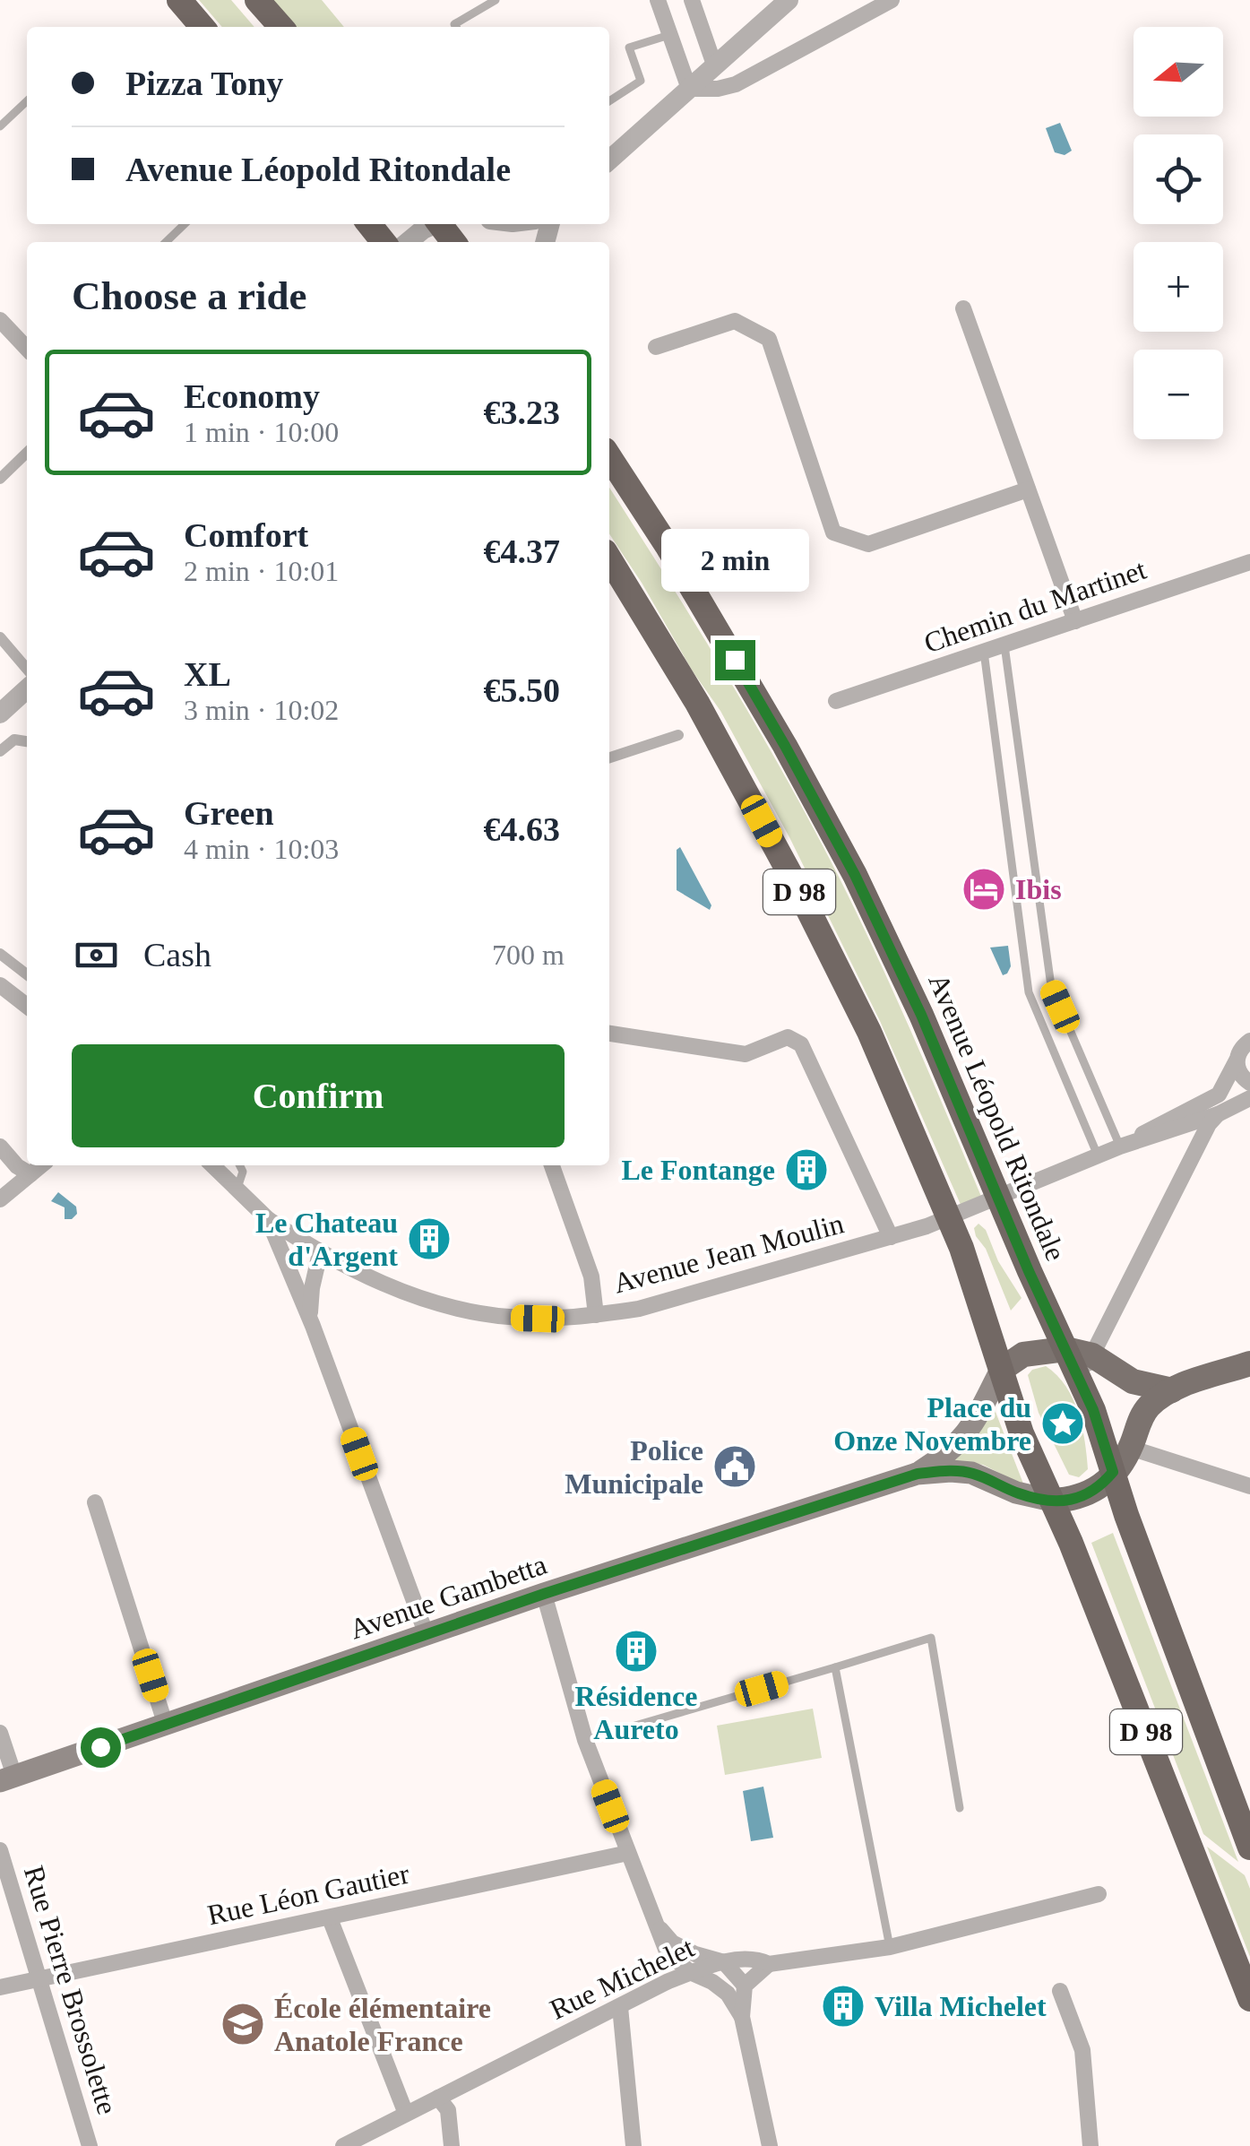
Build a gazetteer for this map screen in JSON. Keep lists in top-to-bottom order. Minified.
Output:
{"streets":{"highway":["D 98","Avenue Léopold Ritondale"],"main road":["Avenue Gambetta"],"street":["Chemin du Martinet","Avenue Jean Moulin","Rue Léon Gautier","Rue Michelet","Rue Pierre Brossolette"]},"crossings":[["D 98","Avenue Jean Moulin"],["D 98","Avenue Gambetta"],["Avenue Léopold Ritondale","Avenue Jean Moulin"],["Rue Léon Gautier","Rue Pierre Brossolette"]],"places":{"hotel":["Ibis"],"building":["Le Fontange","Le Chateau d'Argent","Résidence Aureto","Villa Michelet"],"place":["Place du Onze Novembre"],"public building":["Police Municipale"],"school or university":["École élémentaire Anatole France"]},"north":"left","page":{"map_buttons":["+","−"],"banner":["Pizza Tony","Avenue Léopold Ritondale"],"heading":"Choose a ride","list":[{"name":"Economy","note":"1 min · 10:00","value":"€3.23"},{"name":"Comfort","note":"2 min · 10:01","value":"€4.37"},{"name":"XL","note":"3 min · 10:02","value":"€5.50"},{"name":"Green","note":"4 min · 10:03","value":"€4.63"}],"bubble":"2 min","pay":["Cash","700 m"],"buttons":"Confirm"}}
